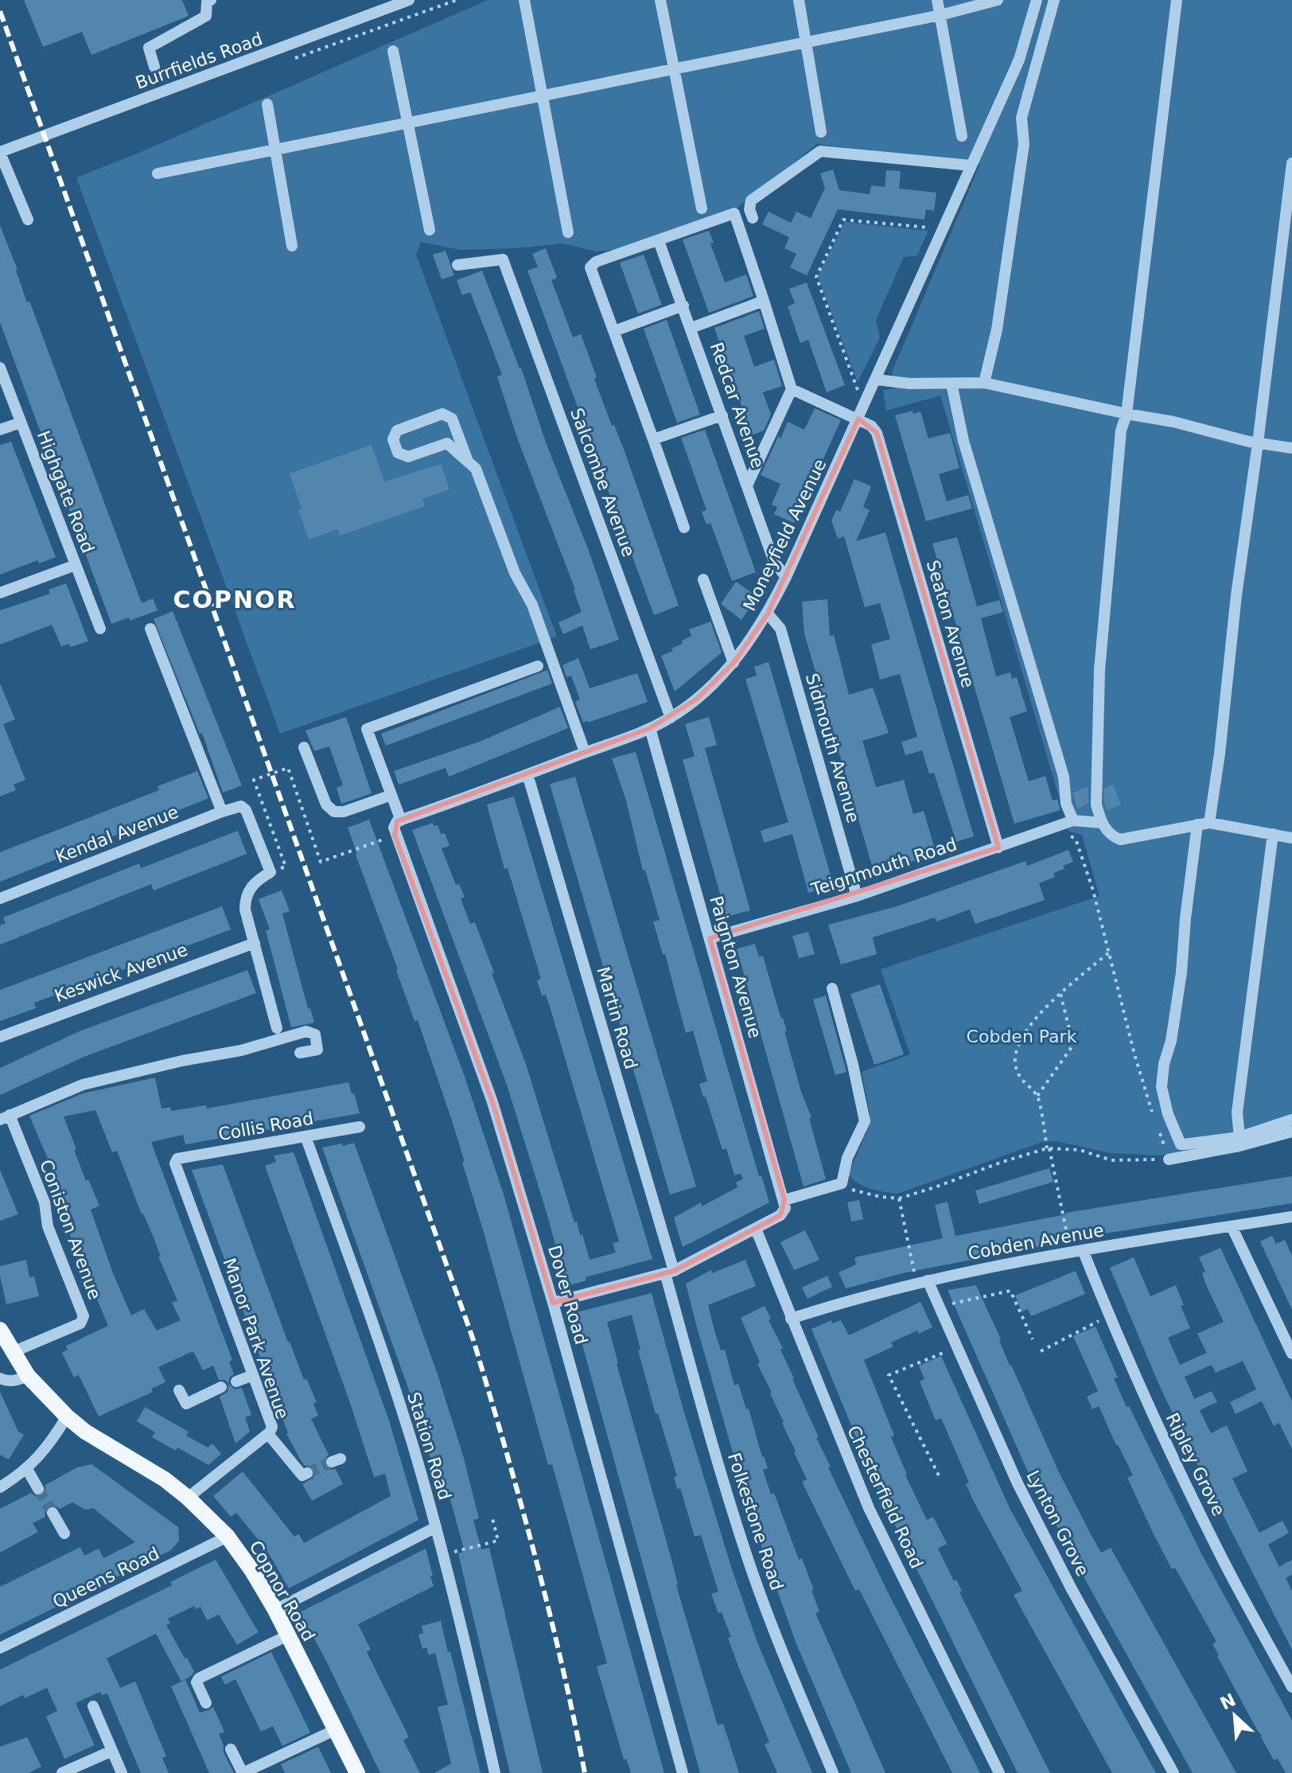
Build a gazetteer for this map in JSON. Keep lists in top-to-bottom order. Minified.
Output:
{"streets":{"main road":["Copnor Road"],"street":["Burrfields Road","Redcar Avenue","Salcombe Avenue","Highgate Road","Moneyfield Avenue","Seaton Avenue","Sidmouth Avenue","Kendal Avenue","Teignmouth Road","Paignton Avenue","Keswick Avenue","Martin Road","Collis Road","Coniston Avenue","Cobden Avenue","Dover Road","Manor Park Avenue","Station Road","Ripley Grove","Chesterfield Road","Folkestone Road","Lynton Grove","Queens Road"]},"crossings":[["Redcar Avenue","Moneyfield Avenue"],["Salcombe Avenue","Moneyfield Avenue"],["Moneyfield Avenue","Seaton Avenue"],["Moneyfield Avenue","Sidmouth Avenue"],["Moneyfield Avenue","Paignton Avenue"],["Moneyfield Avenue","Martin Road"],["Seaton Avenue","Teignmouth Road"],["Sidmouth Avenue","Teignmouth Road"],["Teignmouth Road","Paignton Avenue"],["Martin Road","Folkestone Road"],["Collis Road","Manor Park Avenue"],["Collis Road","Station Road"],["Coniston Avenue","Copnor Road"],["Cobden Avenue","Ripley Grove"],["Cobden Avenue","Chesterfield Road"],["Cobden Avenue","Lynton Grove"],["Manor Park Avenue","Copnor Road"],["Queens Road","Copnor Road"]],"districts":["COPNOR"],"parks":["Cobden Park"],"north":"top left"}
